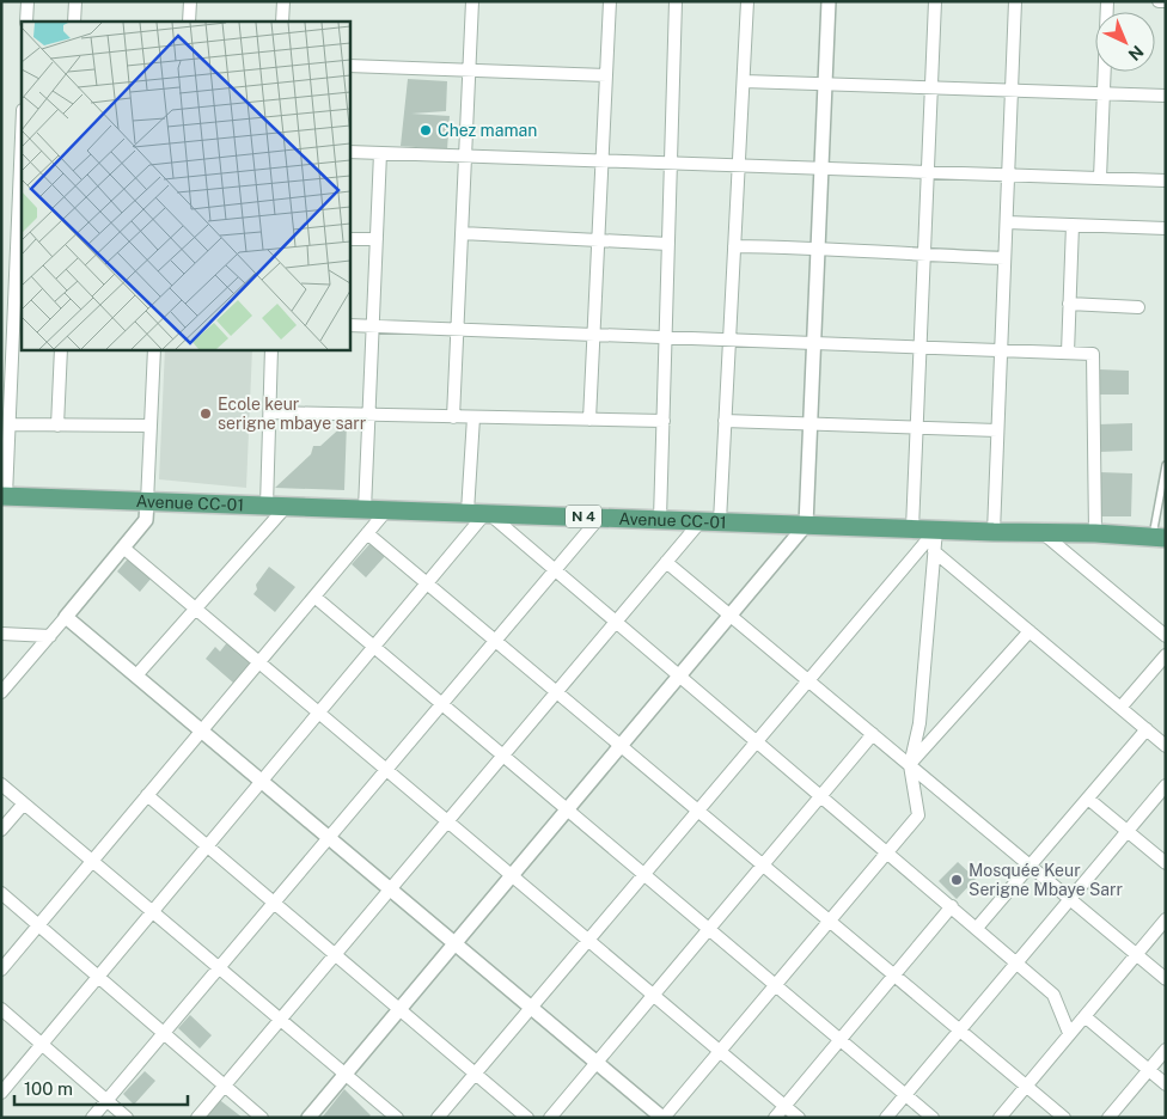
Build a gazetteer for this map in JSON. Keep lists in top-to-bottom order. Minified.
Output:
{"streets":{"main road":["Avenue CC-01","N 4"]},"places":["Chez maman","Ecole keur serigne mbaye sarr","Mosquée Keur Serigne Mbaye Sarr"],"scale_bar":"100 m","north":"bottom right"}
